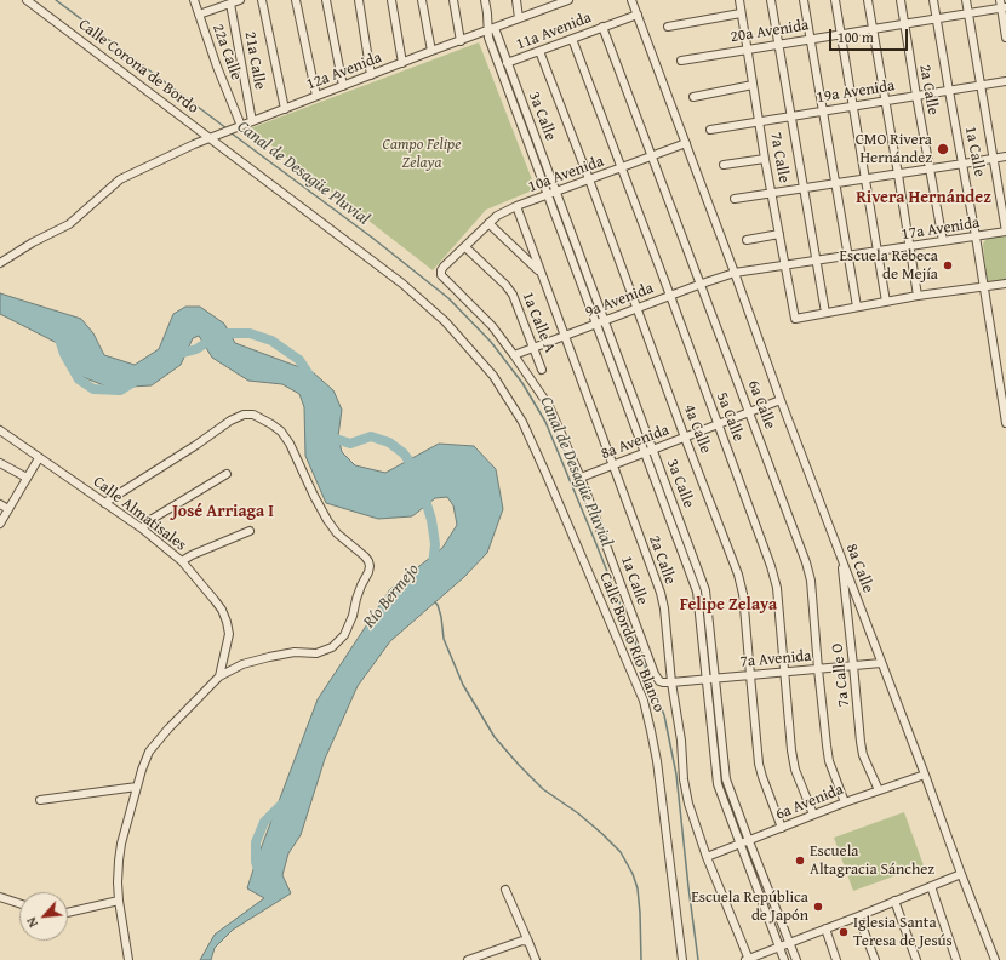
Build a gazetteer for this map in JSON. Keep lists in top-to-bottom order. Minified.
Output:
{"streets":{"street":["11a Avenida","20a Avenida","22a Calle","21a Calle","Calle Corona de Bordo","12a Avenida","2a Calle","19a Avenida","3a Calle","1a Calle","7a Calle","10a Avenida","17a Avenida","9a Avenida","1a Calle A","6a Calle","5a Calle","4a Calle","8a Avenida","Calle Almatisales","8a Calle","Calle Bordo Río Blanco","7a Avenida","7a Calle O","6a Avenida"]},"crossings":[["11a Avenida","3a Calle"],["11a Avenida","6a Calle"],["11a Avenida","5a Calle"],["11a Avenida","4a Calle"],["11a Avenida","8a Calle"],["20a Avenida","2a Calle"],["20a Avenida","1a Calle"],["20a Avenida","7a Calle"],["22a Calle","12a Avenida"],["21a Calle","12a Avenida"],["Calle Corona de Bordo","12a Avenida"],["Calle Corona de Bordo","Calle Bordo Río Blanco"],["12a Avenida","3a Calle"],["12a Avenida","Calle Bordo Río Blanco"],["2a Calle","19a Avenida"],["2a Calle","1a Calle"],["2a Calle","10a Avenida"],["2a Calle","17a Avenida"],["2a Calle","9a Avenida"],["2a Calle","8a Avenida"],["2a Calle","7a Avenida"],["2a Calle","6a Avenida"],["19a Avenida","1a Calle"],["19a Avenida","7a Calle"],["3a Calle","10a Avenida"],["3a Calle","9a Avenida"],["3a Calle","8a Avenida"],["3a Calle","7a Avenida"],["3a Calle","6a Avenida"],["1a Calle","10a Avenida"],["1a Calle","17a Avenida"],["1a Calle","9a Avenida"],["1a Calle","8a Avenida"],["1a Calle","7a Avenida"],["7a Calle","17a Avenida"],["10a Avenida","9a Avenida"],["10a Avenida","1a Calle A"],["10a Avenida","6a Calle"],["10a Avenida","5a Calle"],["10a Avenida","4a Calle"],["10a Avenida","8a Calle"],["17a Avenida","9a Avenida"],["17a Avenida","8a Calle"],["9a Avenida","1a Calle A"],["9a Avenida","6a Calle"],["9a Avenida","5a Calle"],["9a Avenida","4a Calle"],["9a Avenida","8a Calle"],["6a Calle","8a Avenida"],["6a Calle","7a Avenida"],["6a Calle","6a Avenida"],["5a Calle","8a Avenida"],["5a Calle","7a Avenida"],["5a Calle","6a Avenida"],["4a Calle","8a Avenida"],["4a Calle","7a Avenida"],["4a Calle","6a Avenida"],["8a Avenida","8a Calle"],["8a Calle","7a Avenida"],["8a Calle","7a Calle O"],["8a Calle","6a Avenida"],["7a Avenida","7a Calle O"],["7a Calle O","6a Avenida"]],"districts":["Rivera Hernández","José Arriaga I","Felipe Zelaya"],"water":["Canal de Desagüe Pluvial","Río Bermejo"],"parks":["Campo Felipe Zelaya"],"places":["CMO Rivera Hernández","Escuela Rebeca de Mejía","Escuela Altagracia Sánchez","Escuela República de Japón","Iglesia Santa Teresa de Jesús"],"scale_bar":"100 m","north":"bottom left"}
